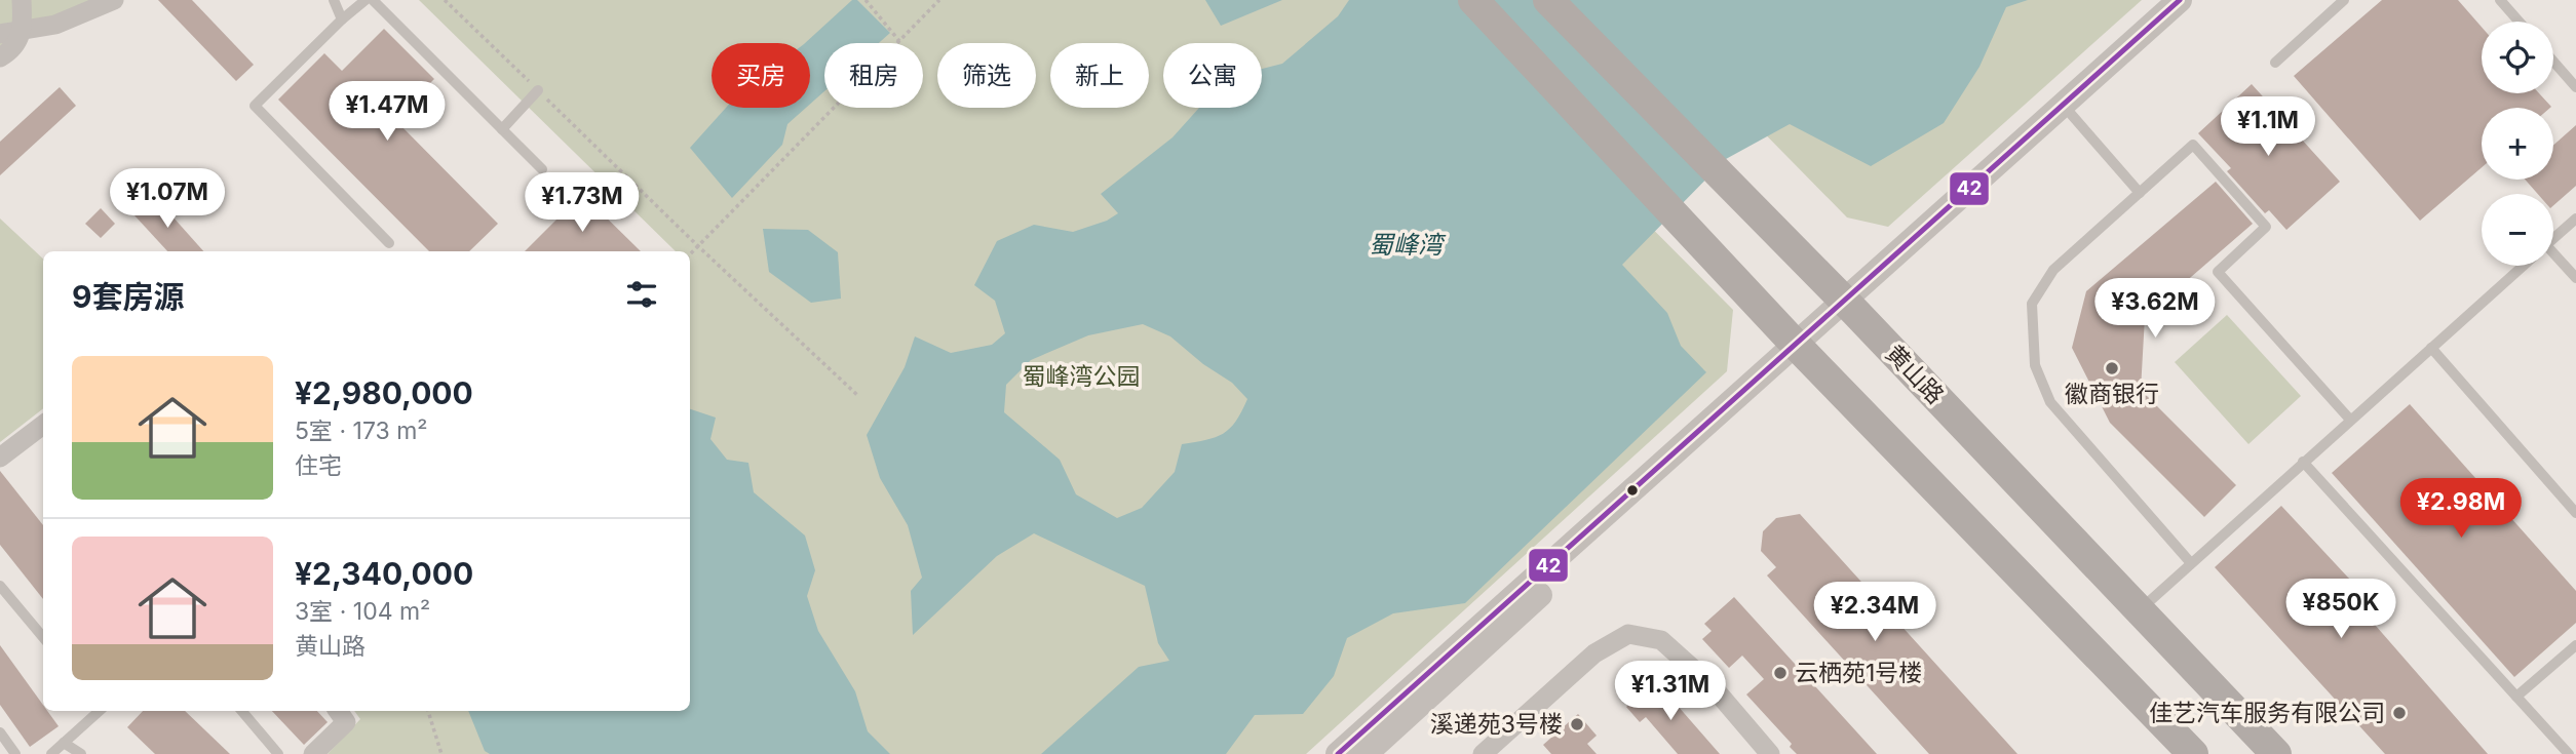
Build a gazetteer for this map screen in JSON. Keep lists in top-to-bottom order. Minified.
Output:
{"streets":{"main road":["黄山路"]},"water":["蜀峰湾"],"parks":["蜀峰湾公园"],"places":["徽商银行","云栖苑1号楼","佳艺汽车服务有限公司","溪递苑3号楼"],"lines":["transit line 42"],"page":{"map_buttons":["+","−"],"chip":["买房","租房","筛选","新上","公寓"],"price":["¥1.47M","¥1.1M","¥1.07M","¥1.73M","¥3.62M","¥2.98M","¥850K","¥2.34M","¥1.31M"],"heading":"9套房源","list":[{"name":"¥2,980,000","note":"5室 · 173 m² · 住宅"},{"name":"¥2,340,000","note":"3室 · 104 m² · 黄山路"}]}}
